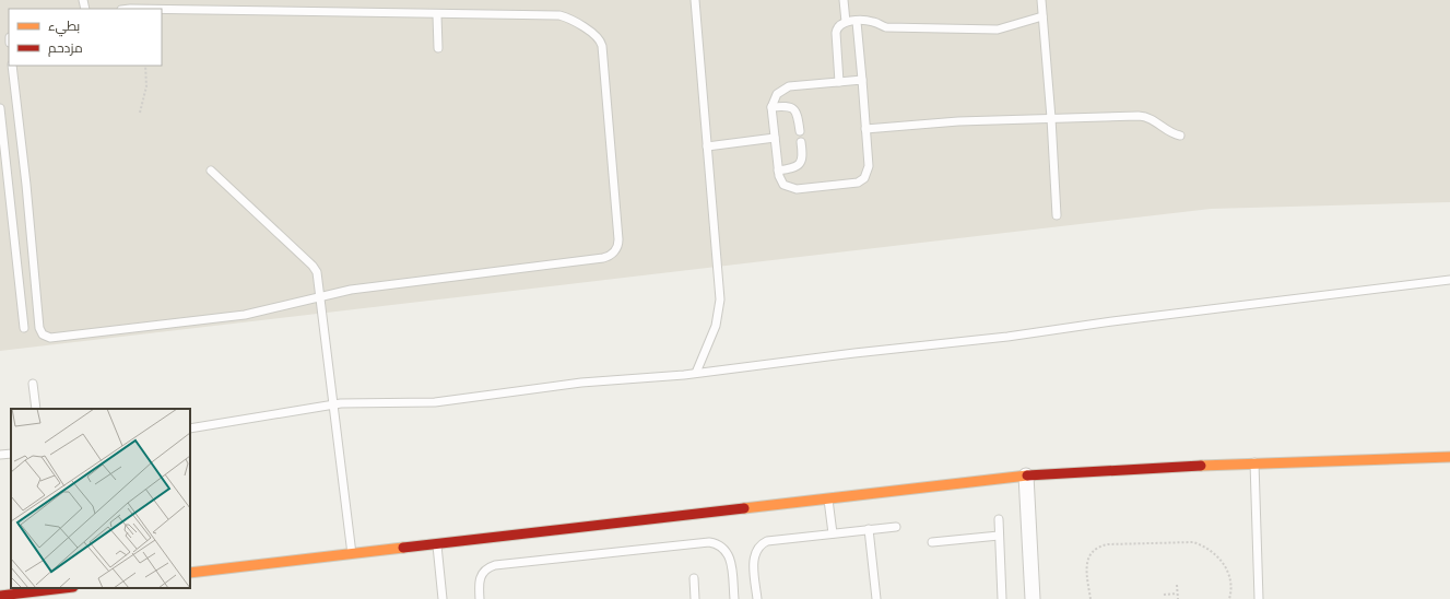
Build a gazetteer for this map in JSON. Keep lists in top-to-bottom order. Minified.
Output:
{"legend":["بطيء","مزدحم"]}
